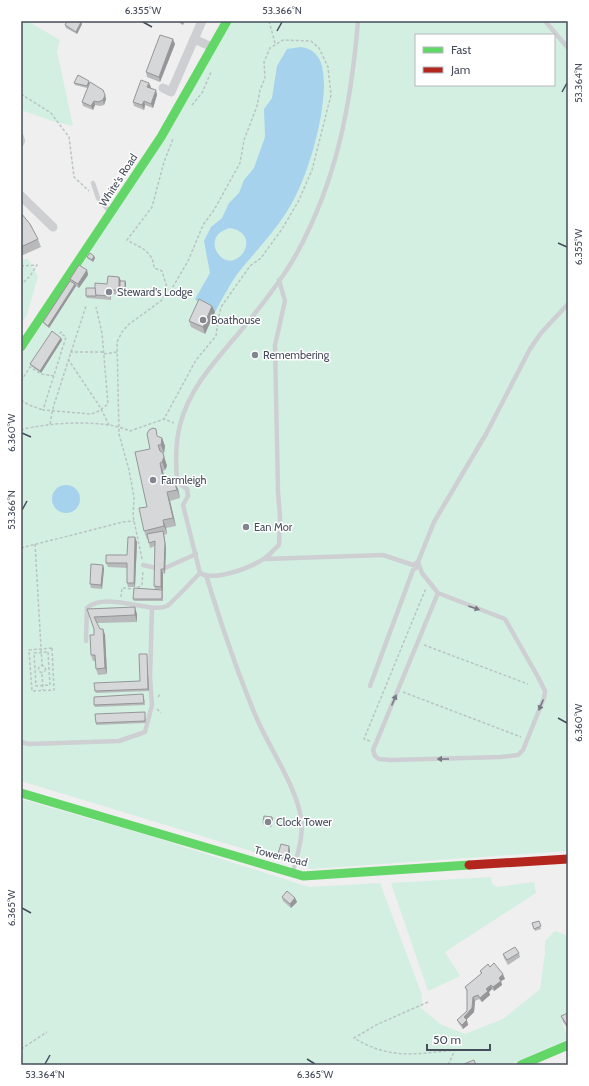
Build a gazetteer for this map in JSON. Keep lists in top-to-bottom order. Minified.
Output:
{"streets":{"street":["White's Road","Tower Road"]},"places":["Steward's Lodge","Boathouse","Remembering","Farmleigh","Ean Mor","Clock Tower"],"legend":["Fast","Jam"],"scale_bar":"50 m","coordinates":["6.355°W","53.366°N","53.364°N","6.360°W","6.365°W"]}
